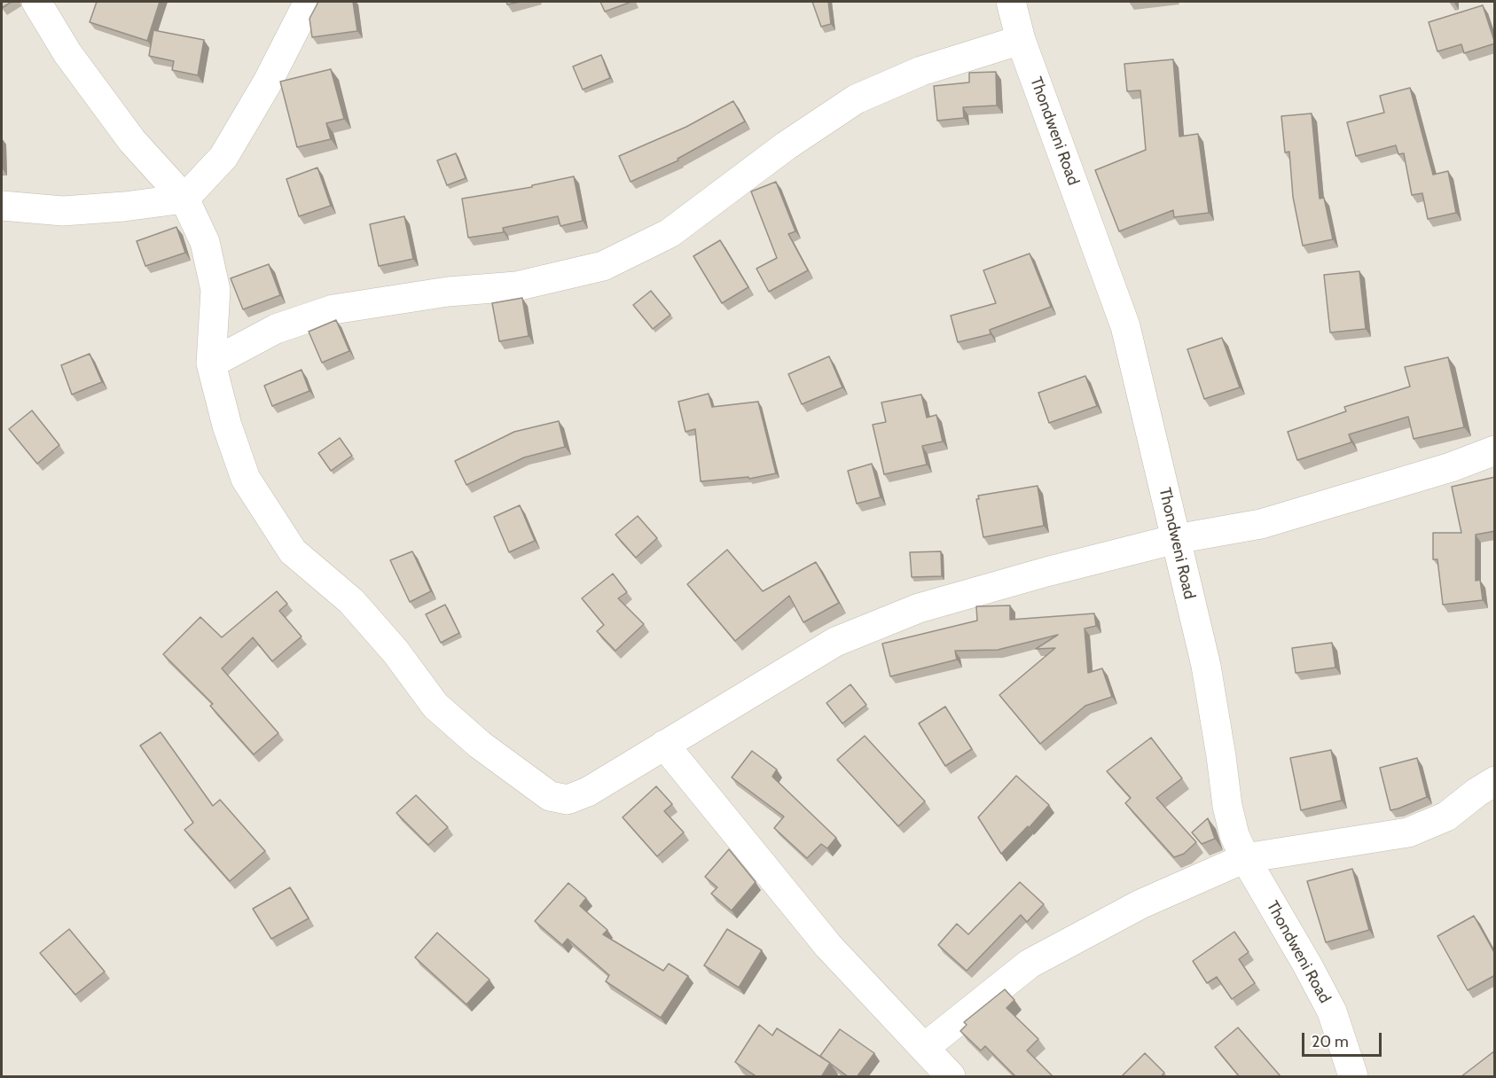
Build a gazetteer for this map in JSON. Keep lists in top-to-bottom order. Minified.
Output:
{"streets":{"street":["Thondweni Road"]},"scale_bar":"20 m"}
